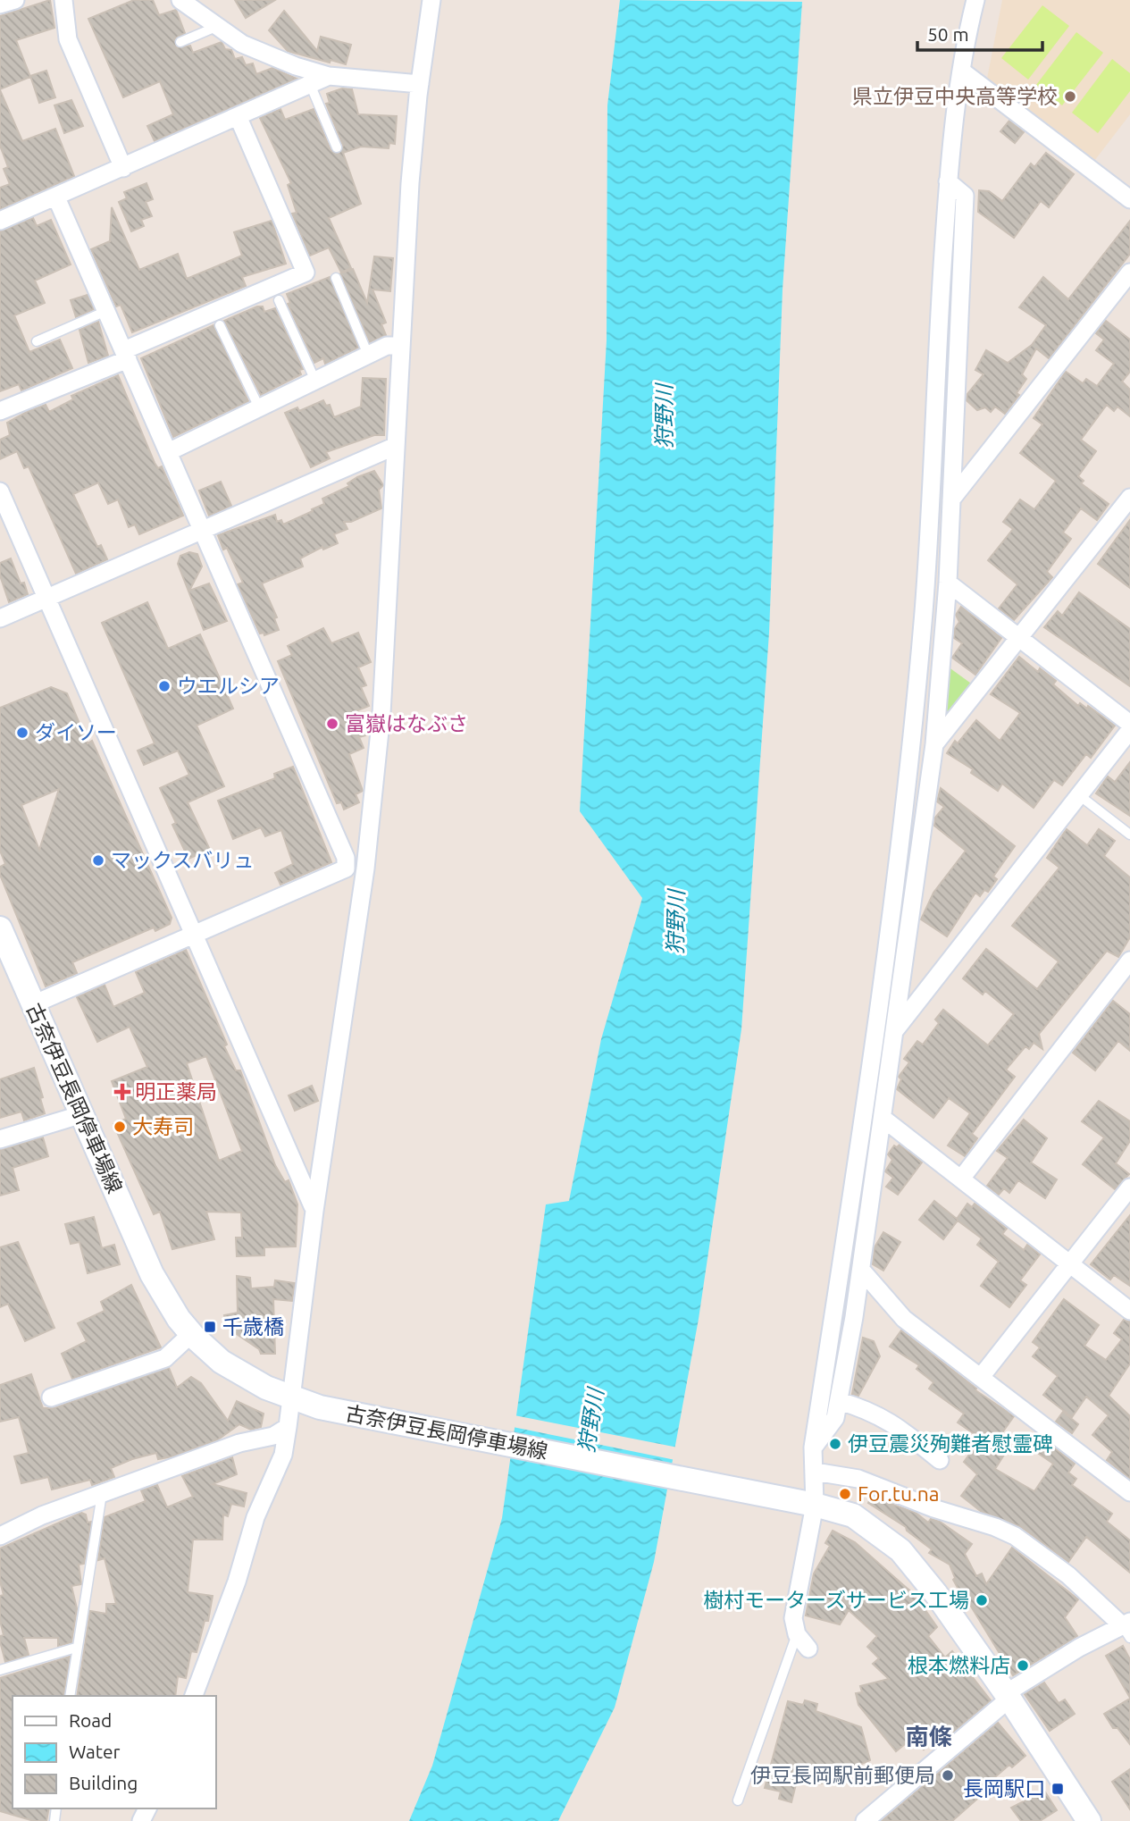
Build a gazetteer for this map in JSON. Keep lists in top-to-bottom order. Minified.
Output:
{"streets":{"main road":["古奈伊豆長岡停車場線"]},"districts":["南條"],"water":["狩野川"],"places":{"other":["県立伊豆中央高等学校","ウエルシア","富嶽はなぶさ","ダイソー","マックスバリュ","大寿司","伊豆震災殉難者慰霊碑","For.tu.na","樹村モーターズサービス工場","根本燃料店","伊豆長岡駅前郵便局"],"health":["明正薬局"],"transit":["千歳橋","長岡駅口"]},"legend":["Road","Water","Building"],"scale_bar":"50 m"}
